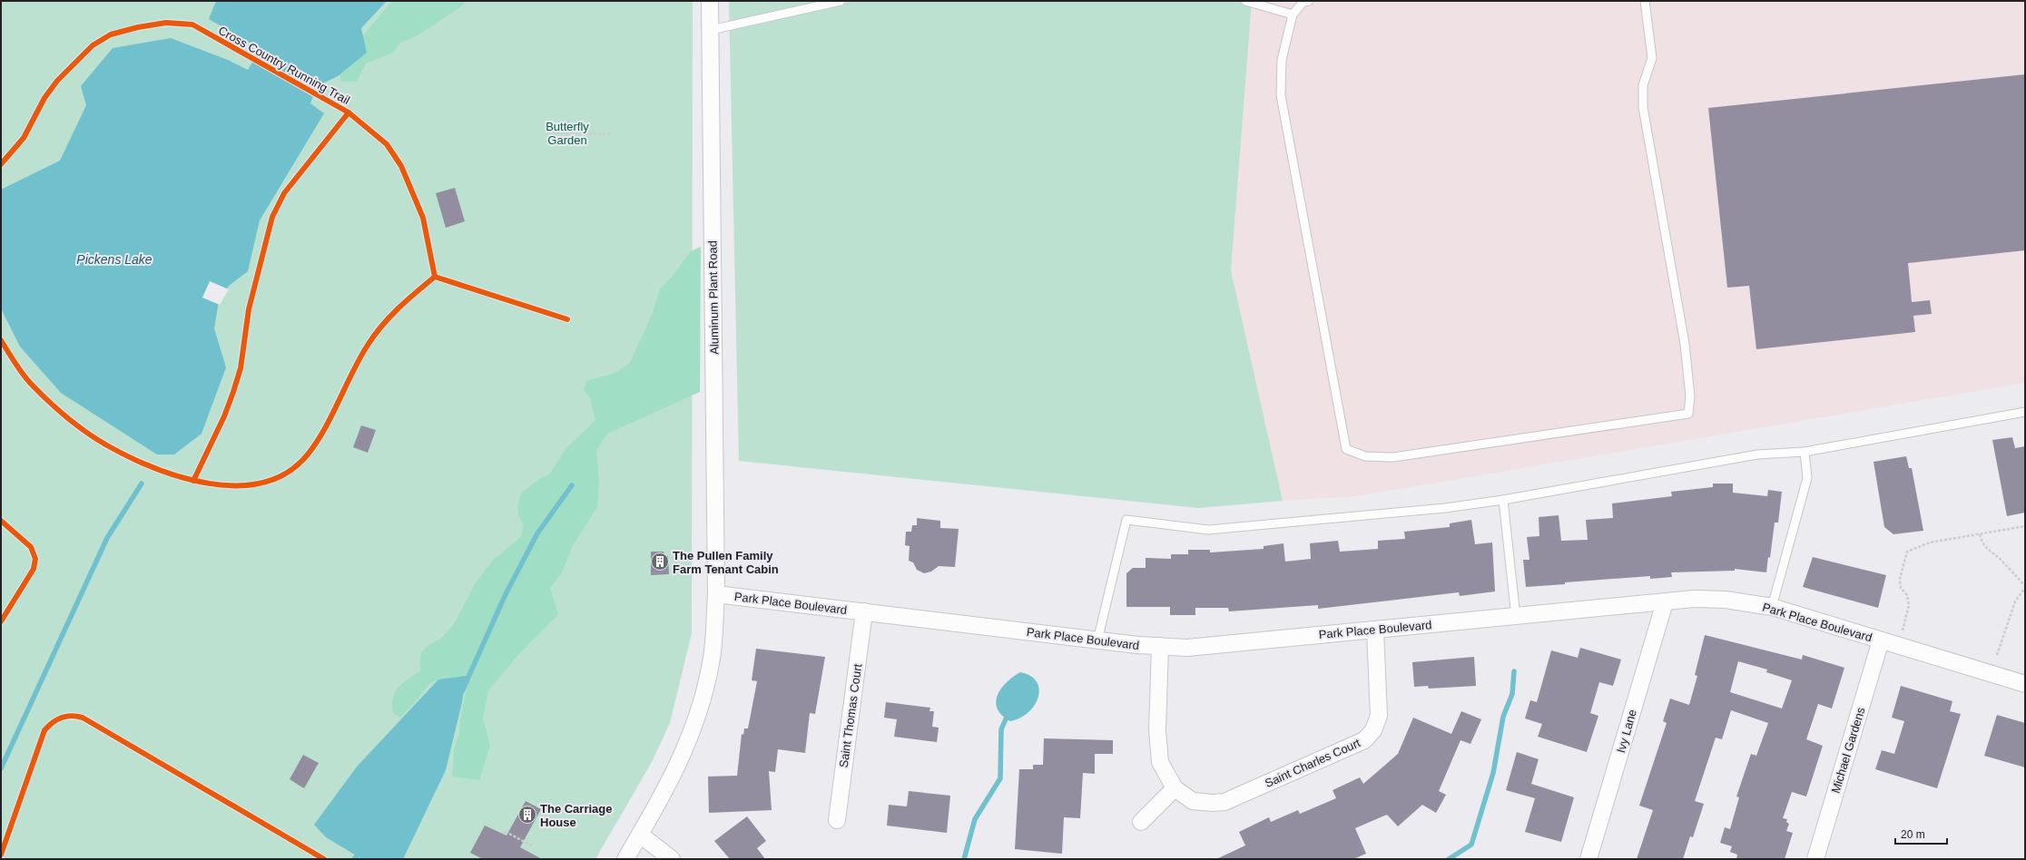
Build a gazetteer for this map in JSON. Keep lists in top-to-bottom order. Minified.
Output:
{"streets":{"street":["Aluminum Plant Road","Park Place Boulevard","Saint Thomas Court","Ivy Lane","Michael Gardens","Saint Charles Court"],"cycle path":["Cross Country Running Trail"]},"crossings":[["Aluminum Plant Road","Park Place Boulevard"],["Park Place Boulevard","Saint Thomas Court"],["Park Place Boulevard","Ivy Lane"],["Park Place Boulevard","Michael Gardens"],["Park Place Boulevard","Saint Charles Court"]],"water":["Pickens Lake"],"parks":["Butterfly Garden"],"places":{"building":["The Pullen Family Farm Tenant Cabin","The Carriage House"]},"scale_bar":"20 m"}
